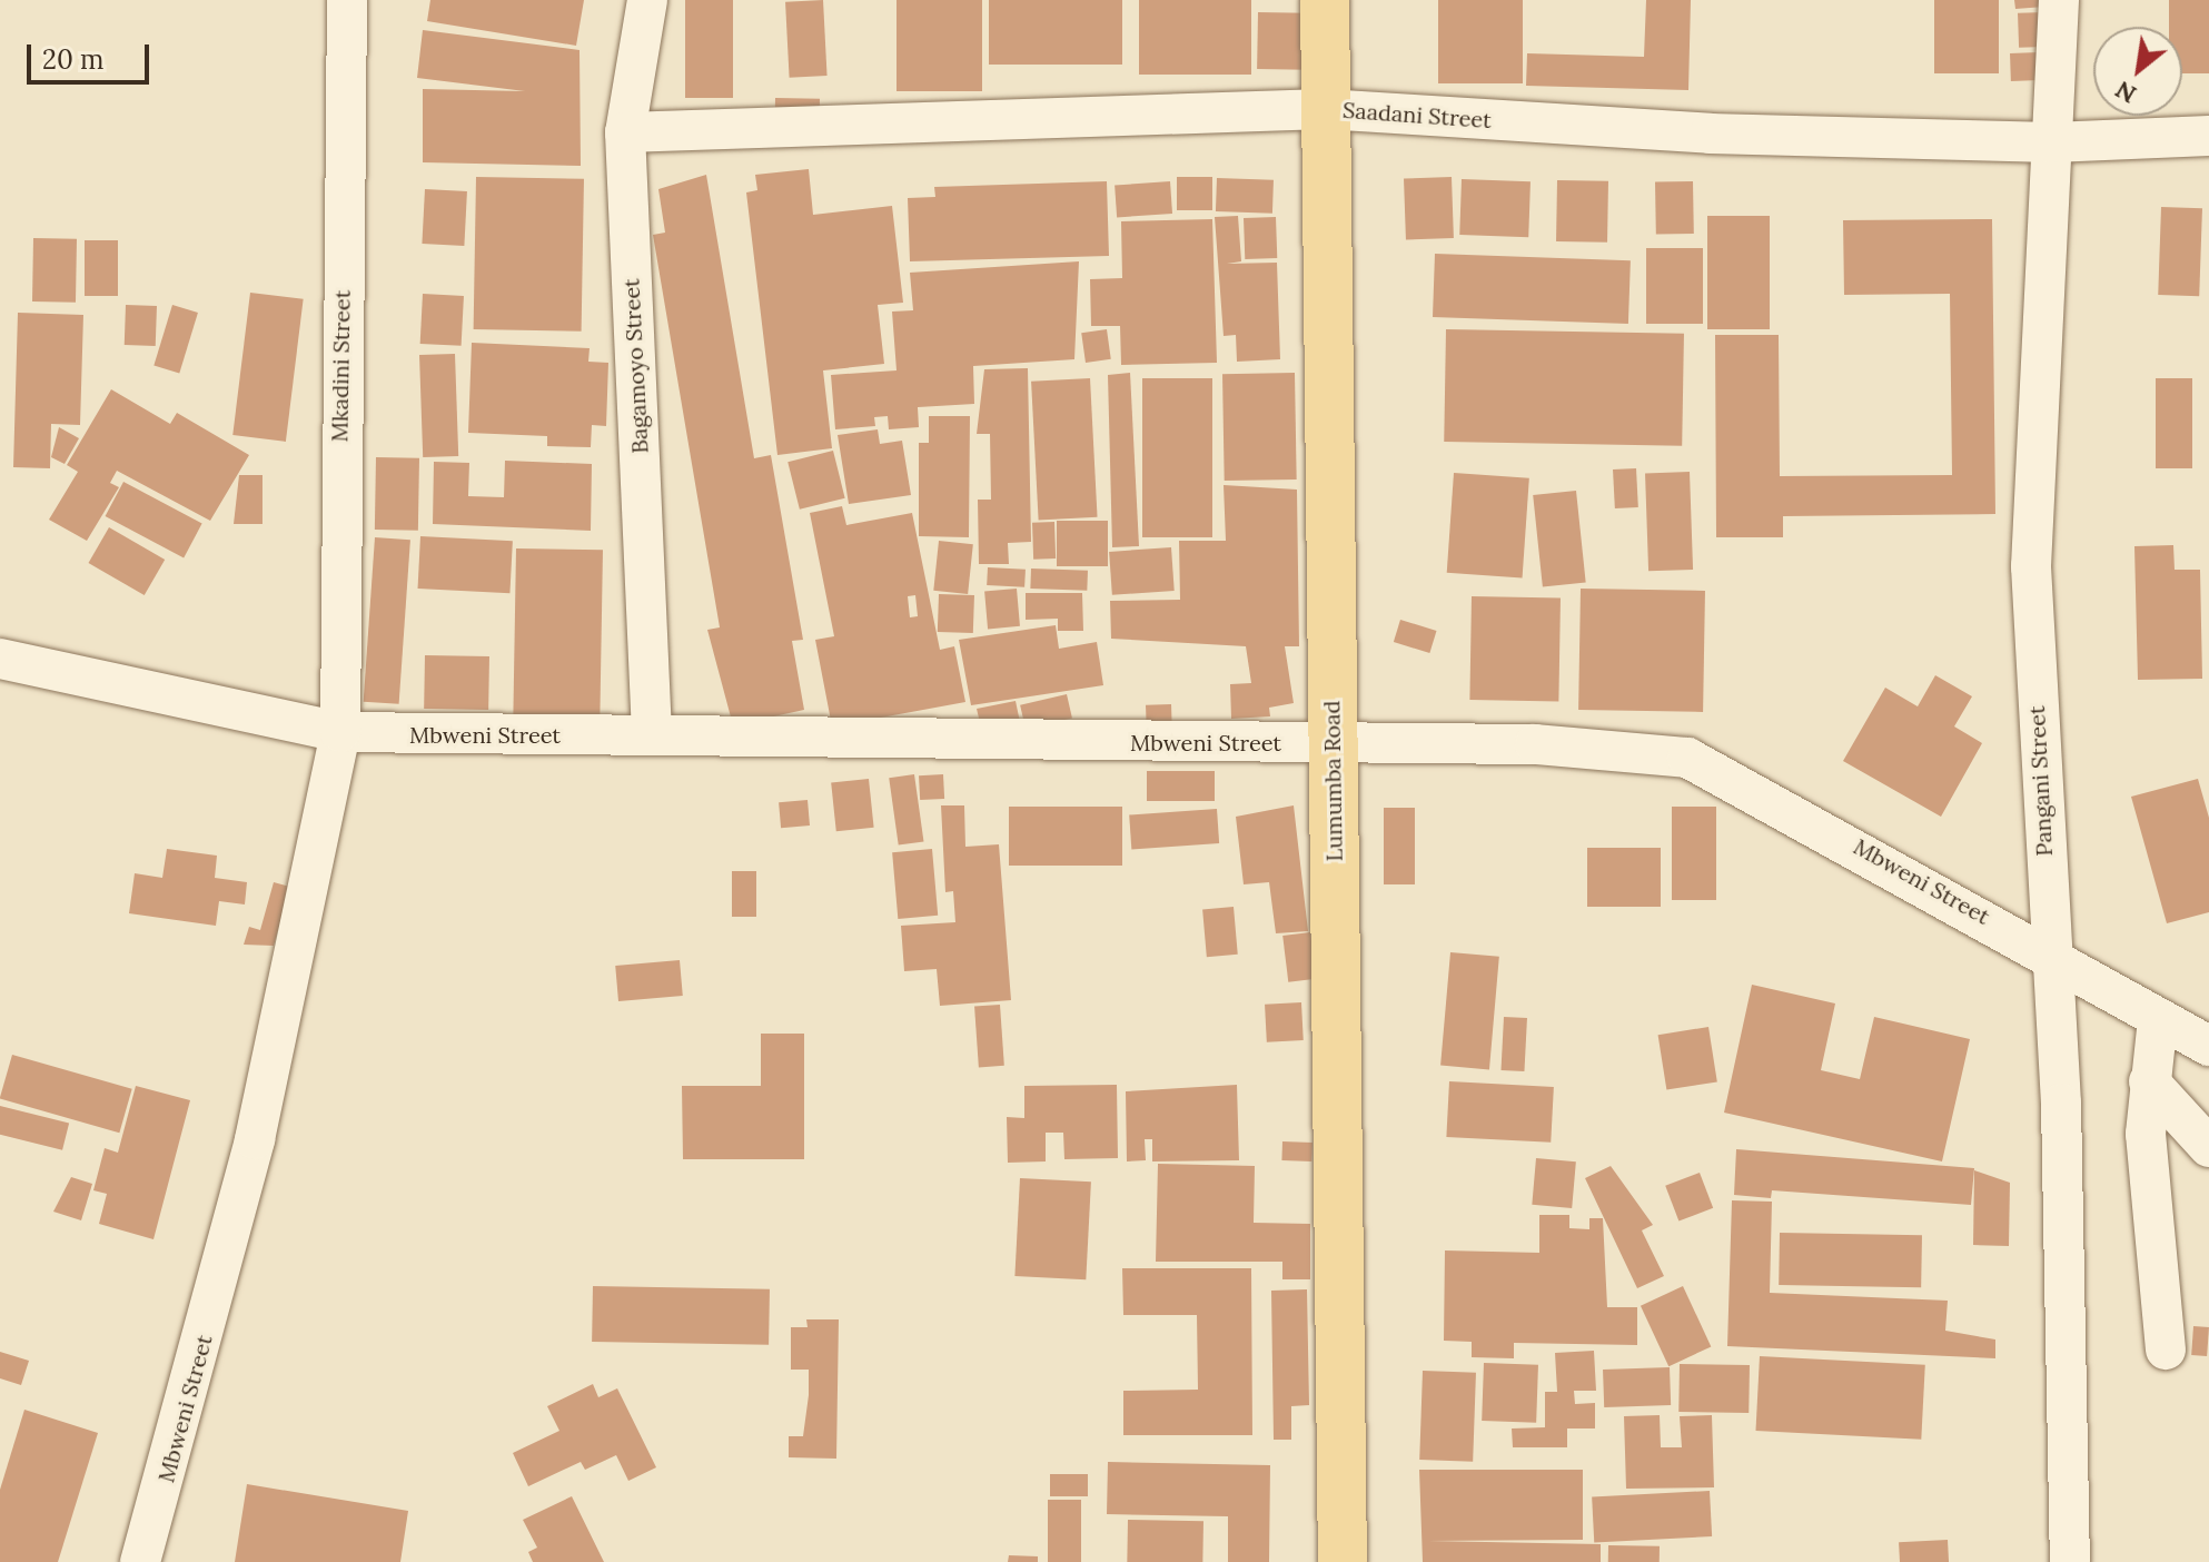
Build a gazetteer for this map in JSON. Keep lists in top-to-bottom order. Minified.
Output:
{"streets":{"main road":["Lumumba Road"],"street":["Saadani Street","Mkadini Street","Bagamoyo Street","Mbweni Street","Pangani Street"]},"crossings":[["Saadani Street","Bagamoyo Street"],["Saadani Street","Lumumba Road"],["Saadani Street","Pangani Street"],["Mkadini Street","Mbweni Street"],["Bagamoyo Street","Mbweni Street"],["Mbweni Street","Lumumba Road"],["Mbweni Street","Pangani Street"]],"scale_bar":"20 m","north":"bottom left"}
